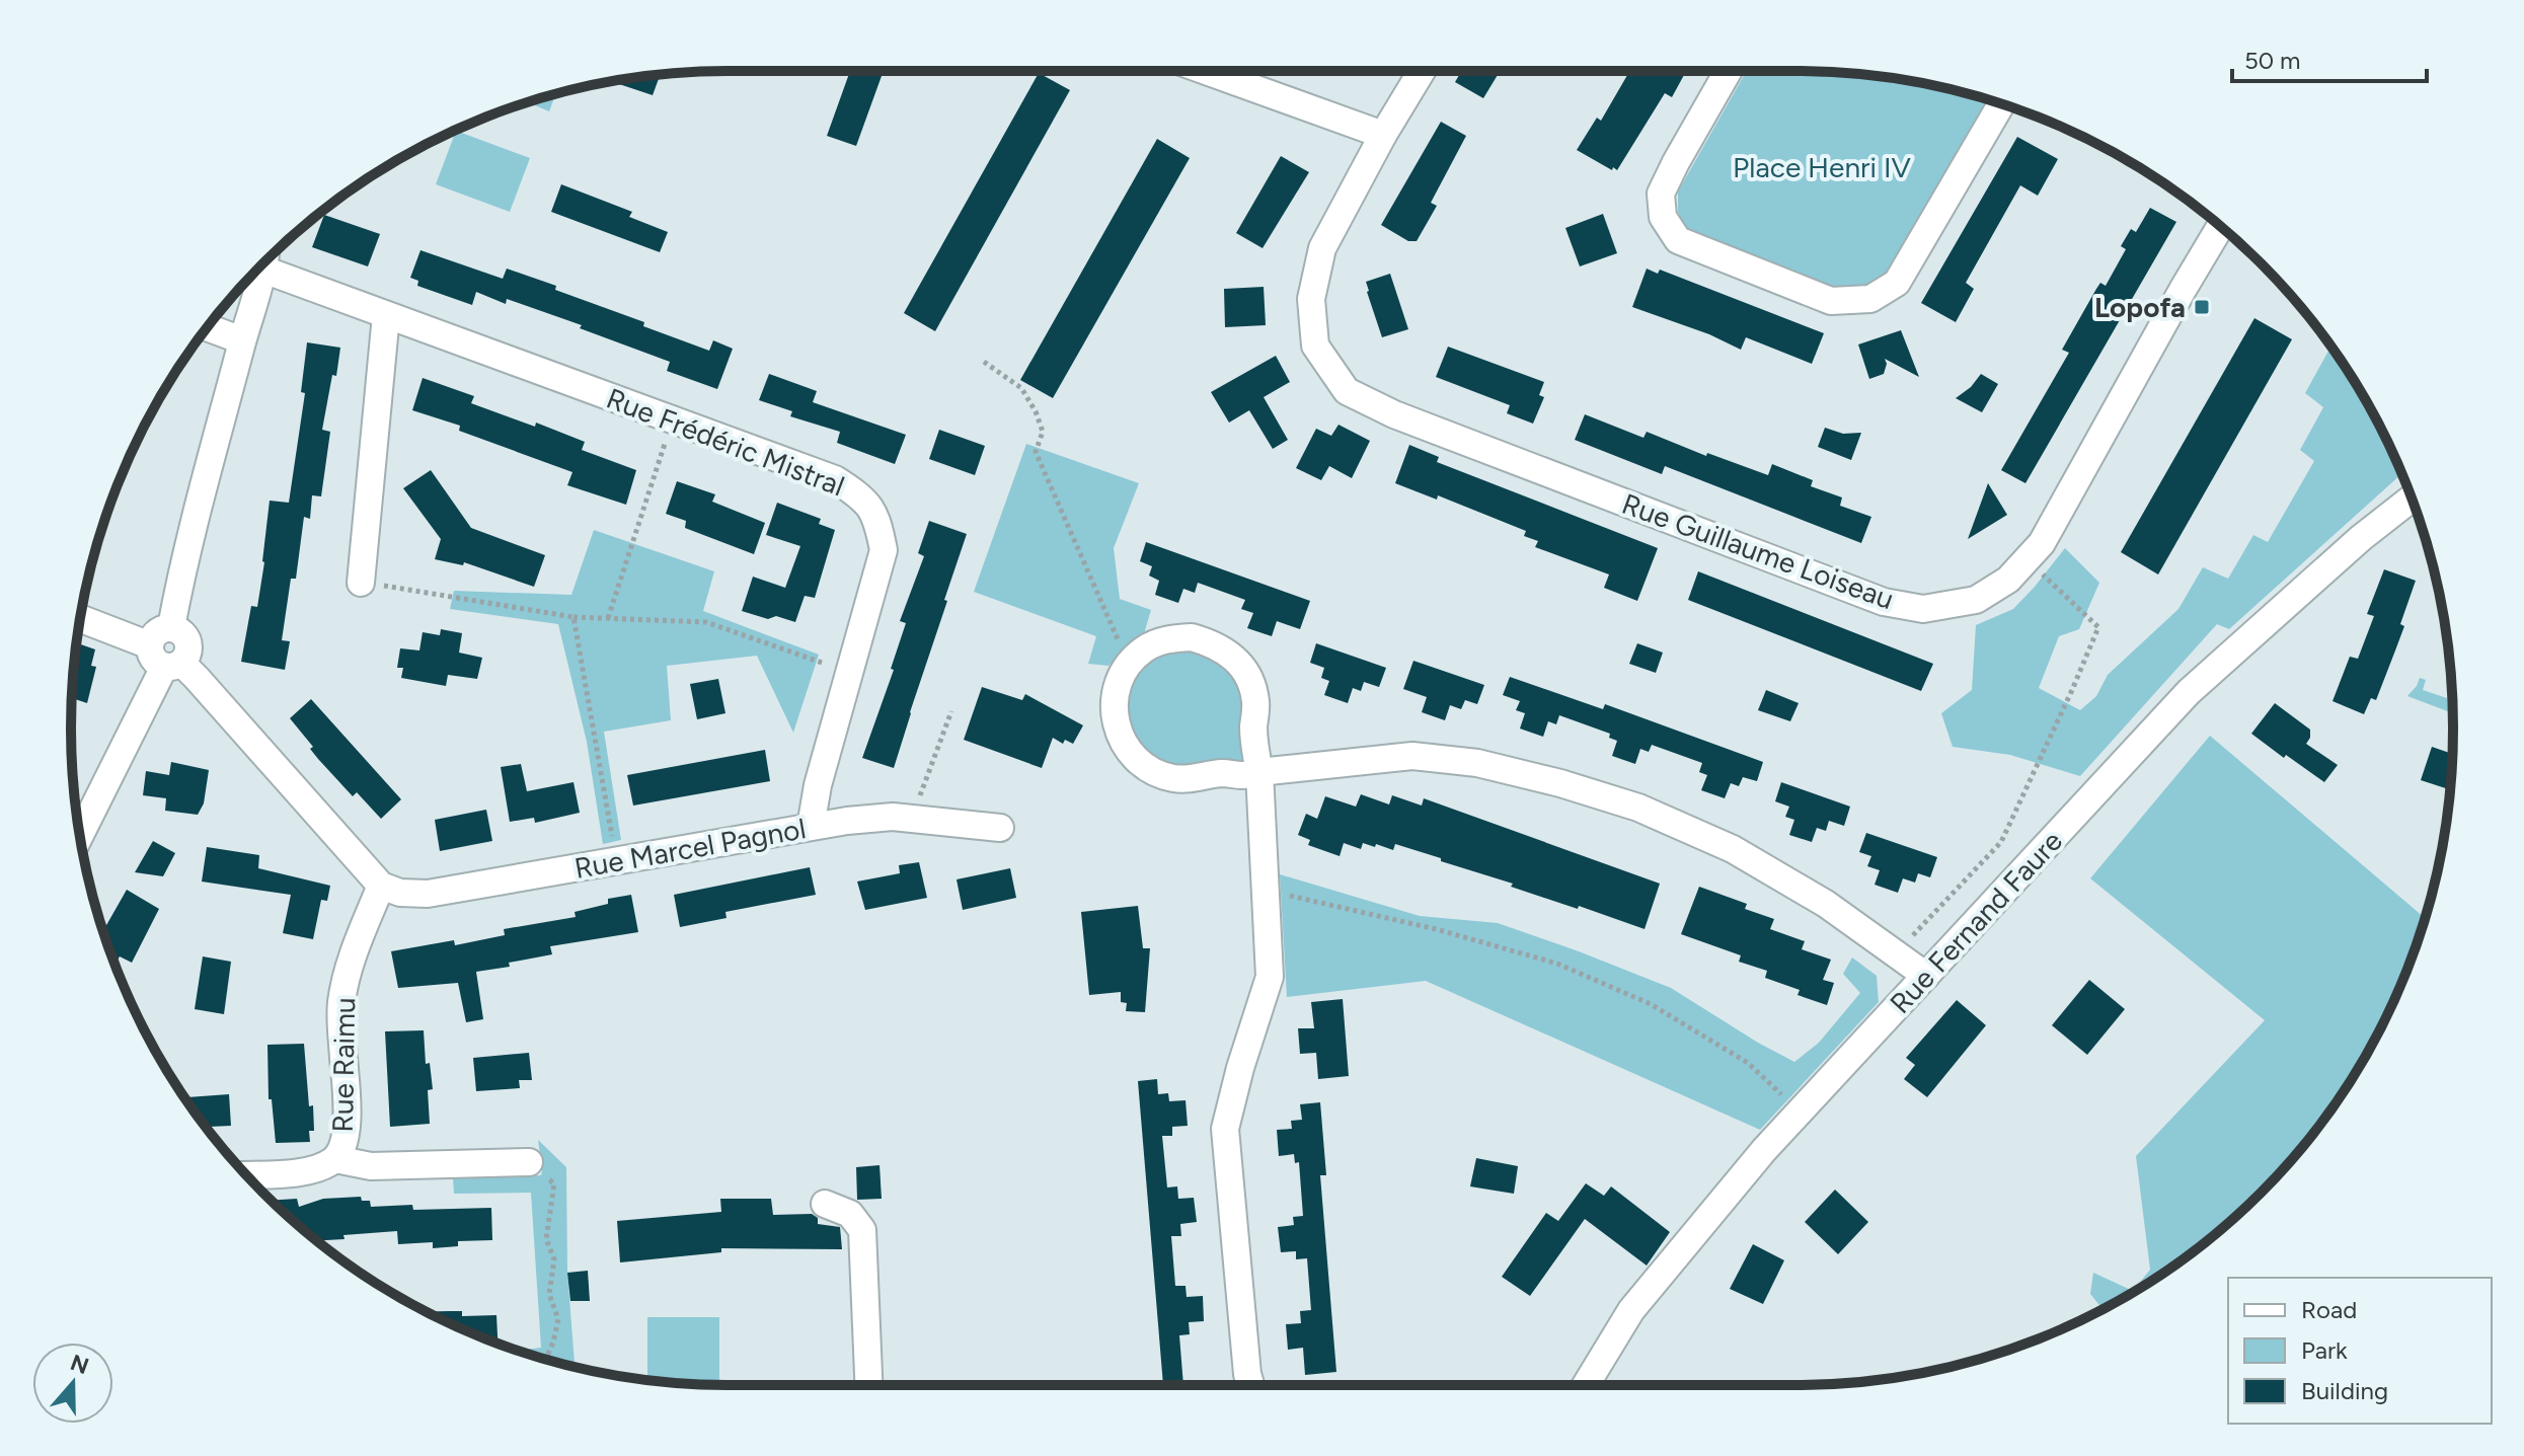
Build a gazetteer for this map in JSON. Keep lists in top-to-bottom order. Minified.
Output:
{"streets":{"street":["Rue Frédéric Mistral","Rue Guillaume Loiseau","Rue Marcel Pagnol","Rue Fernand Faure","Rue Raimu"]},"crossings":[["Rue Frédéric Mistral","Rue Marcel Pagnol"],["Rue Marcel Pagnol","Rue Raimu"]],"parks":["Place Henri IV"],"places":{"transit":["Lopofa"]},"legend":["Road","Park","Building"],"scale_bar":"50 m","north":"top"}
